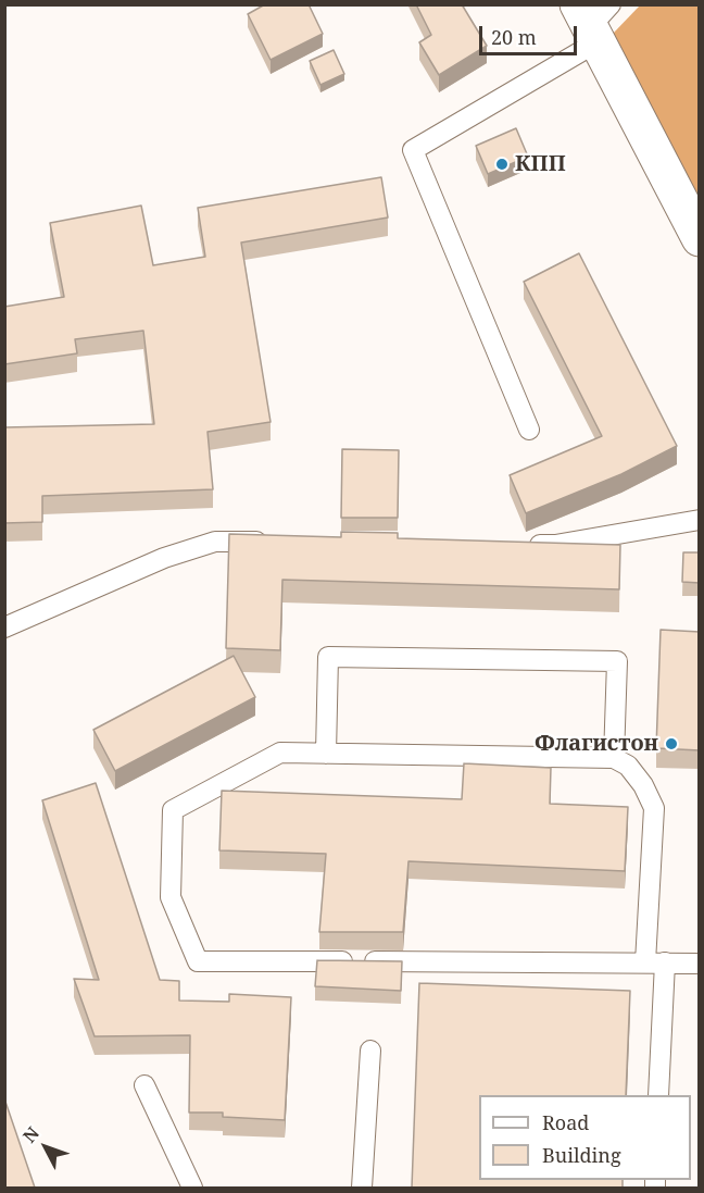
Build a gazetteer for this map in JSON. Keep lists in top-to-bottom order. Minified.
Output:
{"places":["КПП","Флагистон"],"legend":["Road","Building"],"scale_bar":"20 m","north":"top left"}
